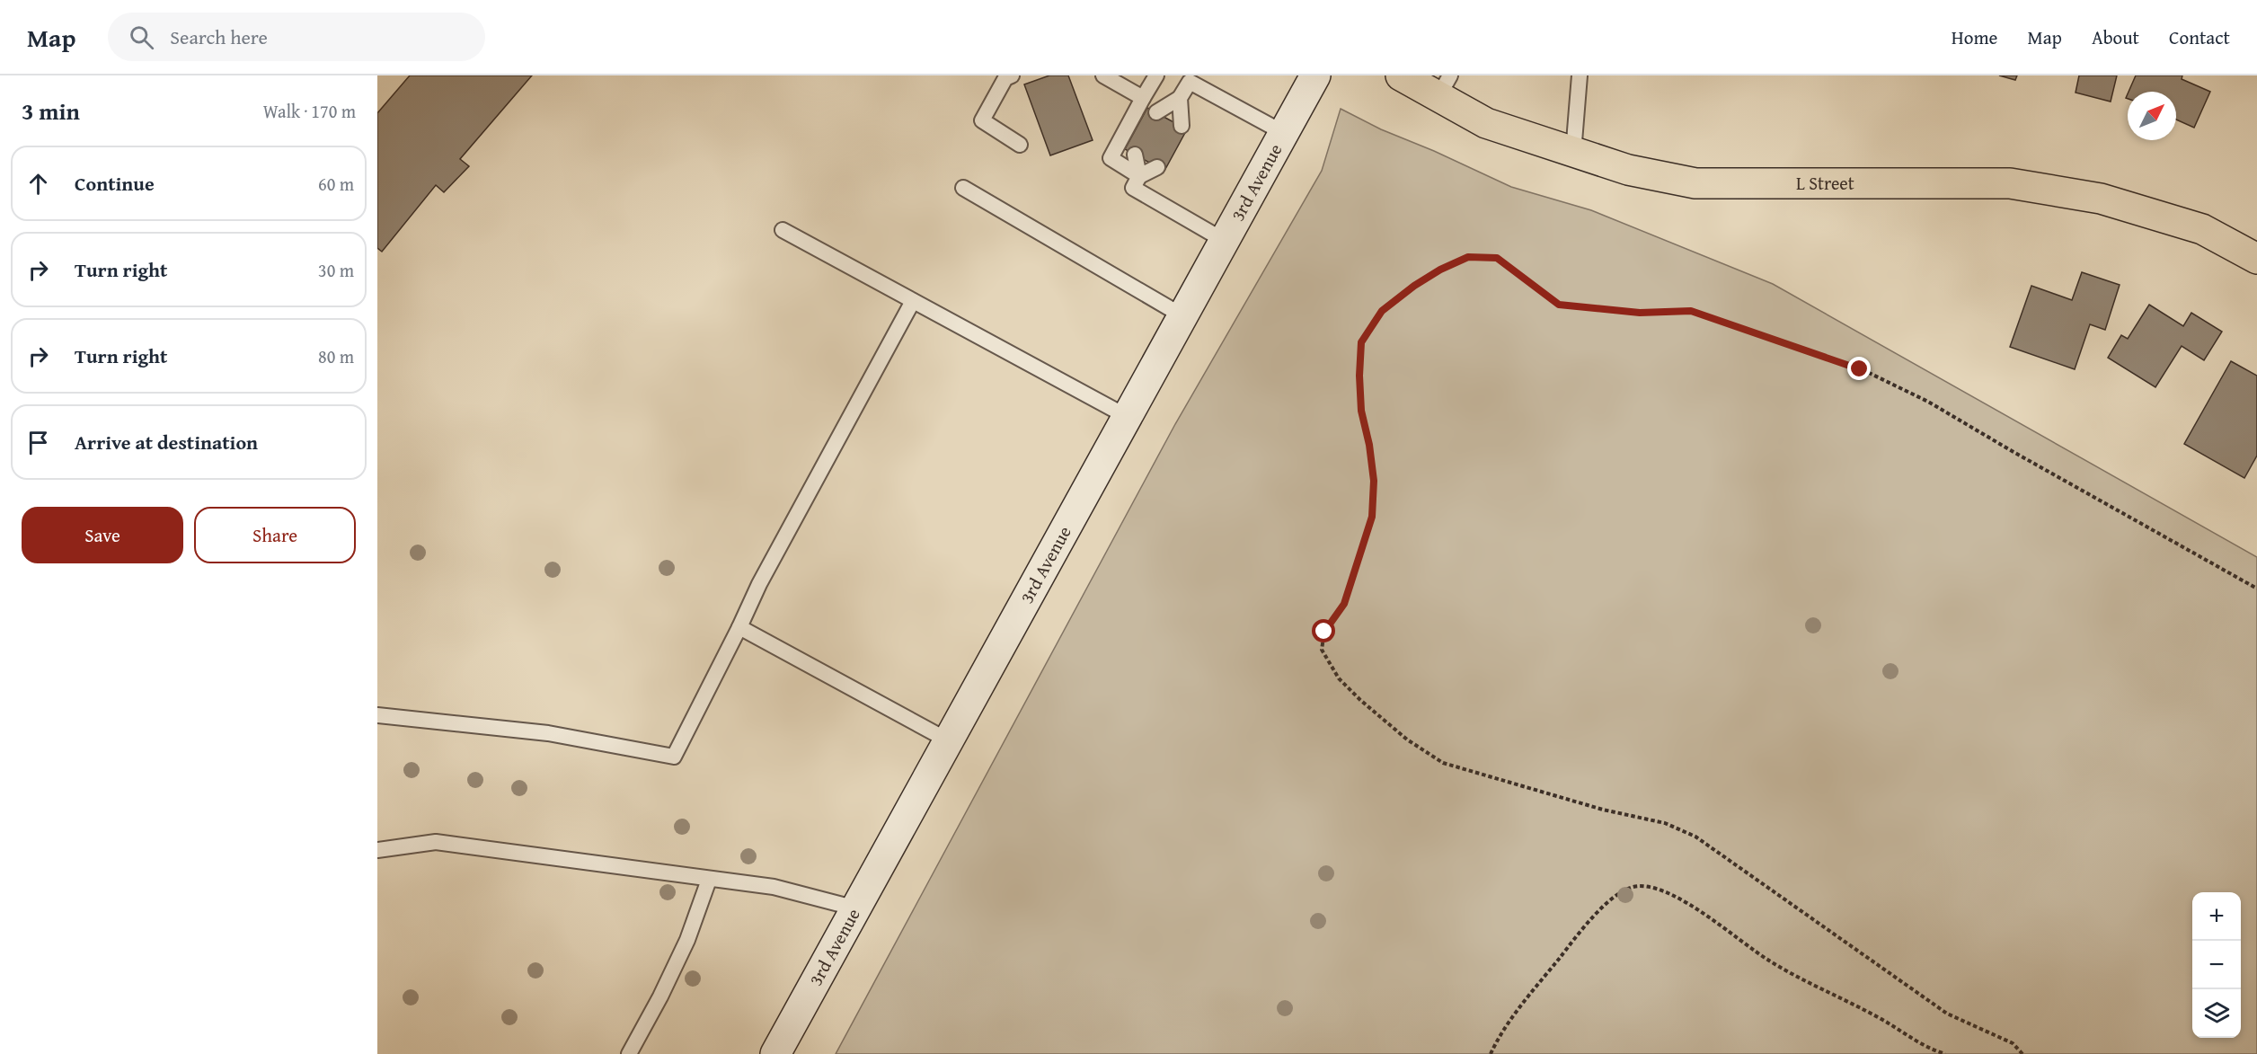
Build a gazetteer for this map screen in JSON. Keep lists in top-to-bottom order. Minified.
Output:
{"streets":{"main road":["3rd Avenue","L Street"]},"north":"top right","page":{"header":"Map","search":"Search here","nav":["Home","Map","About","Contact"],"heading":["3 min","Walk · 170 m"],"list":[["Continue","60 m"],["Turn right","30 m"],["Turn right","80 m"],"Arrive at destination"],"buttons":["Save","Share"],"map_buttons":["+","−"]}}
